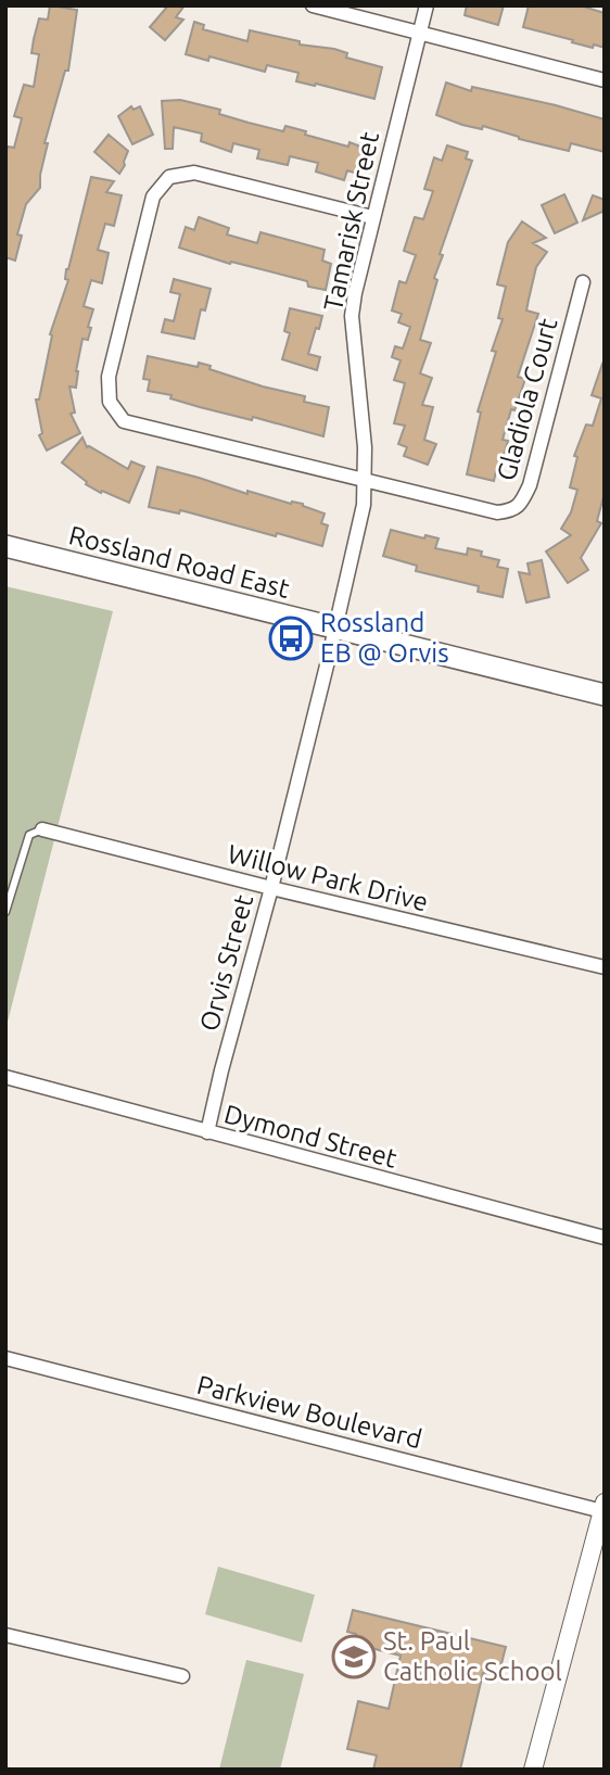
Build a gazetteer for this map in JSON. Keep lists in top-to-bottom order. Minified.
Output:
{"streets":{"main road":["Rossland Road East"],"street":["Tamarisk Street","Gladiola Court","Willow Park Drive","Orvis Street","Dymond Street","Parkview Boulevard"]},"crossings":[["Tamarisk Street","Gladiola Court"],["Tamarisk Street","Rossland Road East"],["Tamarisk Street","Orvis Street"],["Rossland Road East","Orvis Street"],["Willow Park Drive","Orvis Street"],["Orvis Street","Dymond Street"]],"places":{"bus stop":["Rossland EB @ Orvis"],"school or university":["St. Paul Catholic School"]}}
